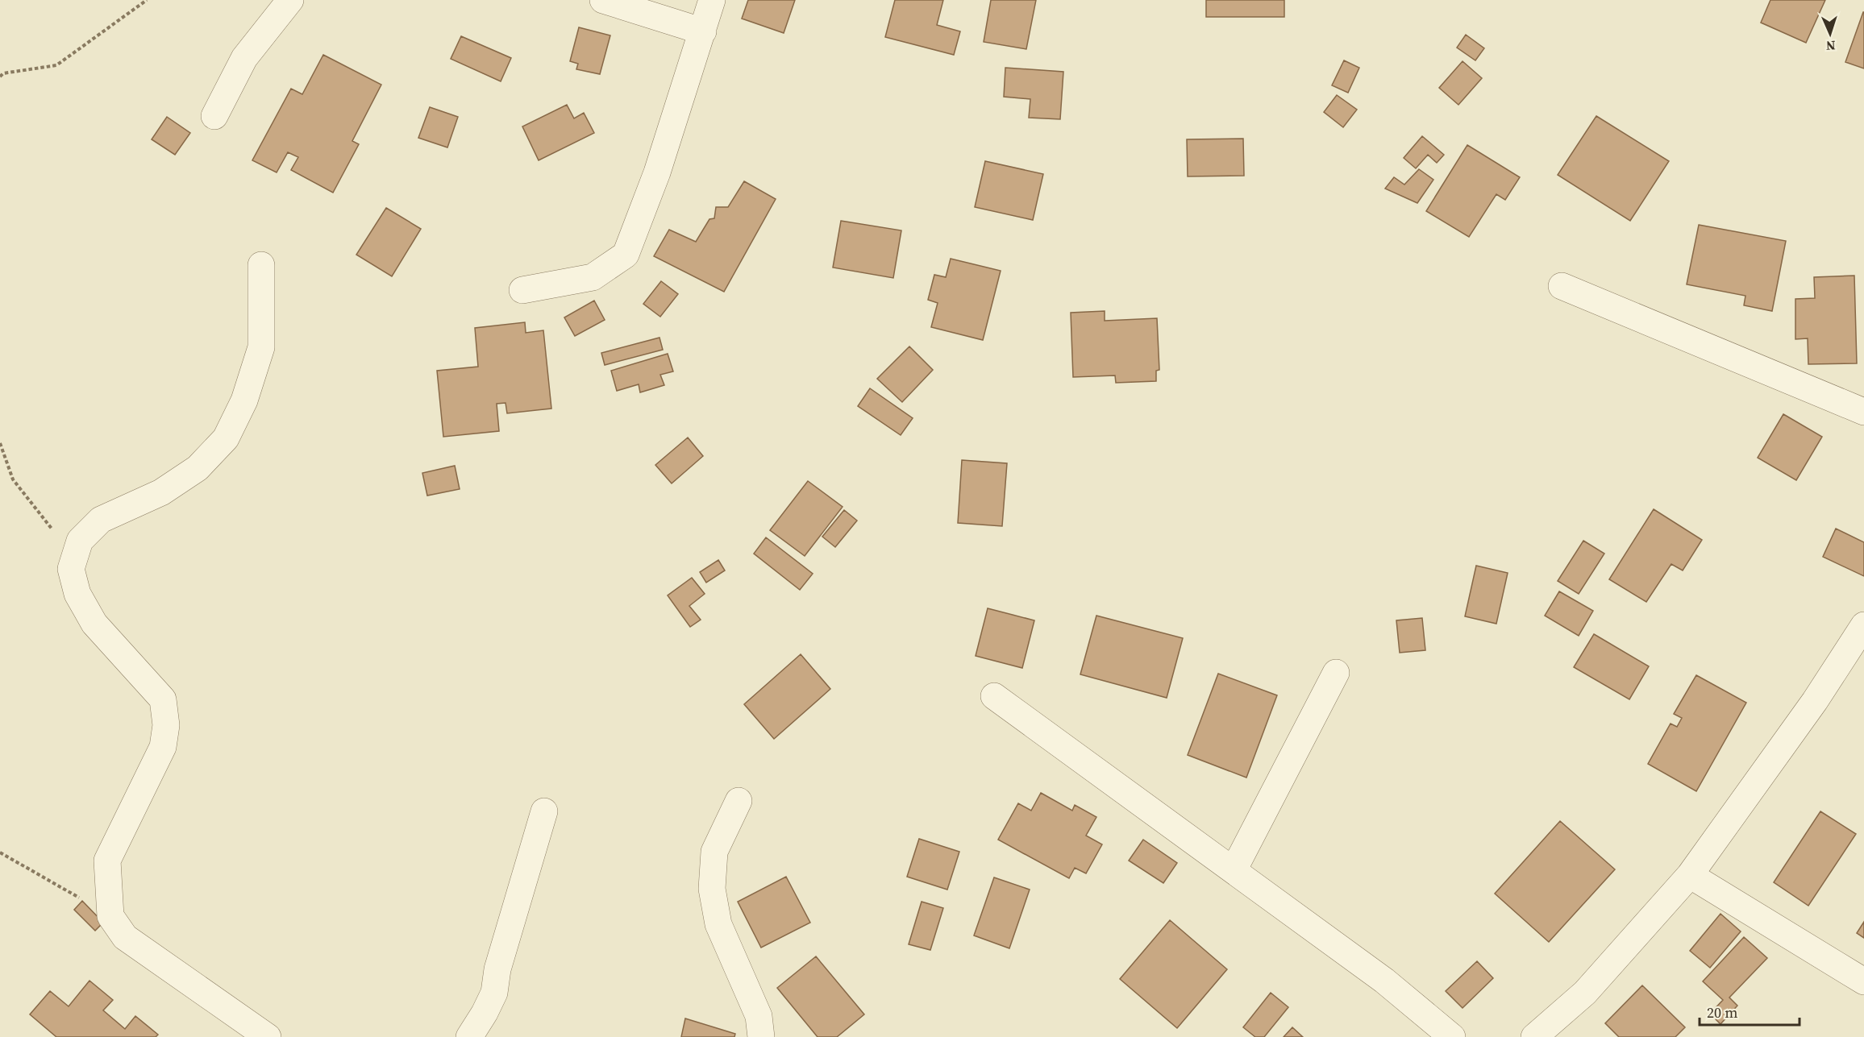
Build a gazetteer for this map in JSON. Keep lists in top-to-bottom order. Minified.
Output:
{"scale_bar":"20 m","north":"bottom"}
